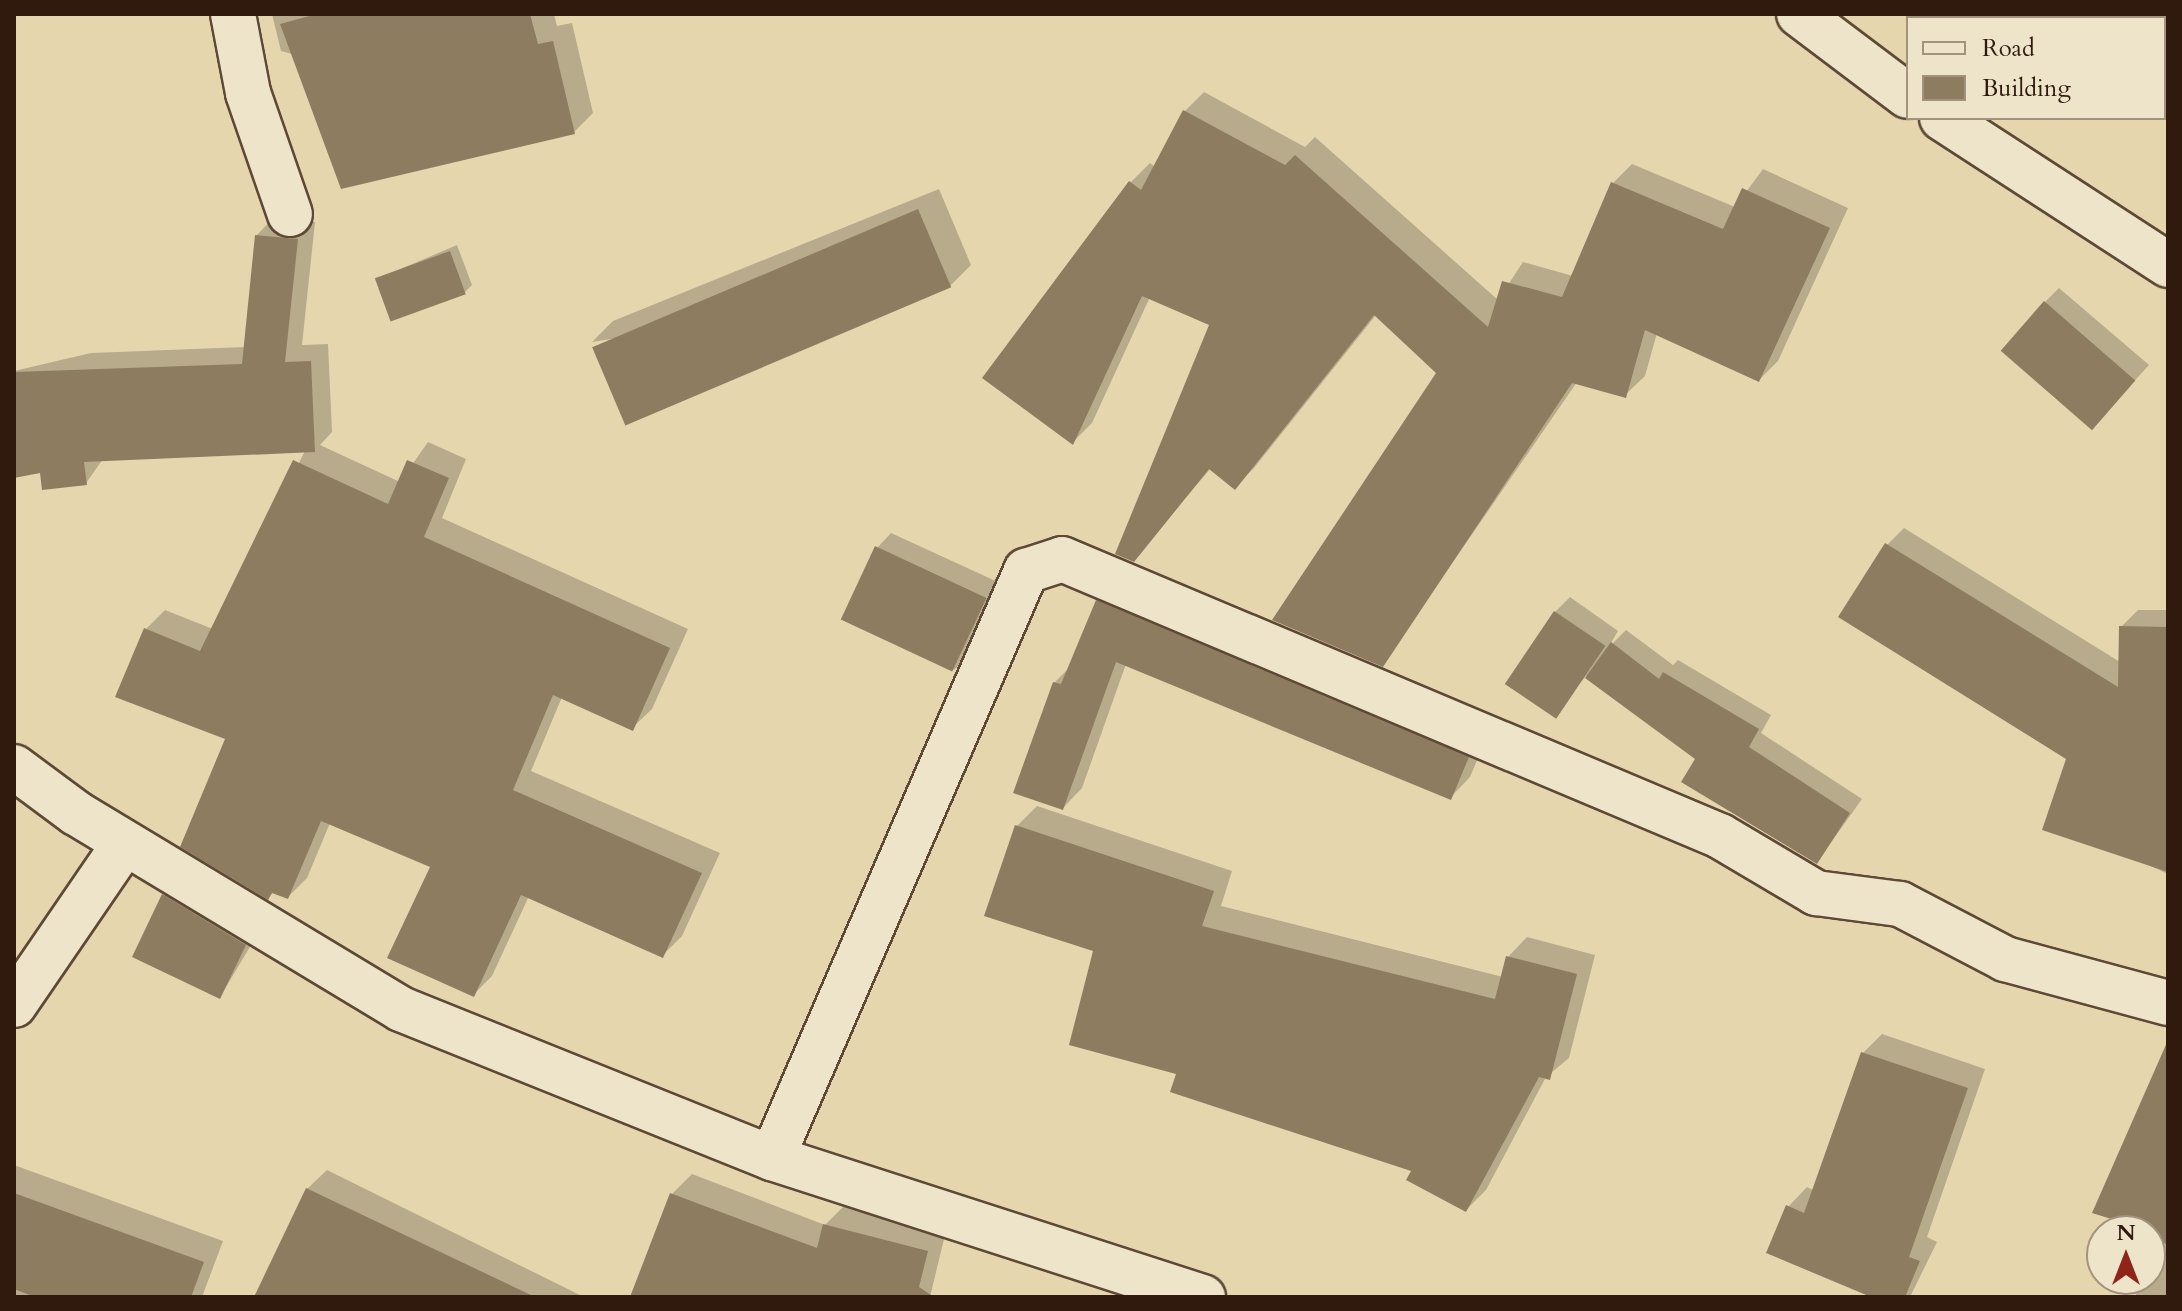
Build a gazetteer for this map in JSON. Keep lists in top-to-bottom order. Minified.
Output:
{"legend":["Road","Building"],"north":"top"}
